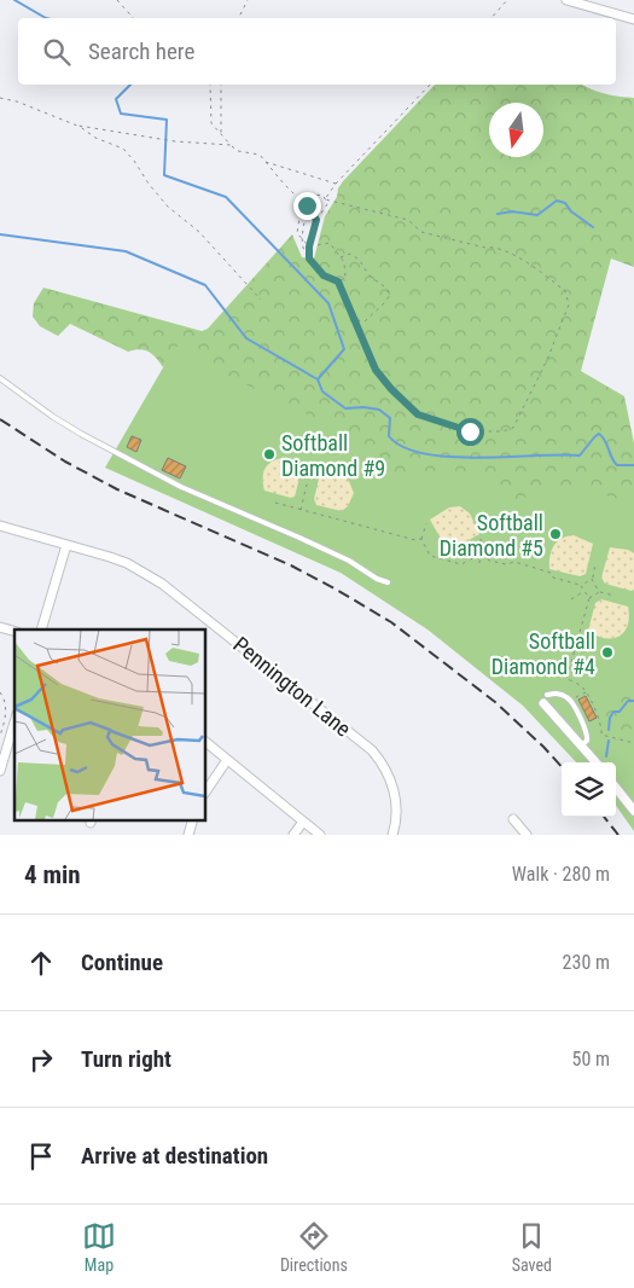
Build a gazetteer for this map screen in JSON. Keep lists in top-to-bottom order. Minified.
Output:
{"streets":{"street":["Pennington Lane"]},"places":["Softball Diamond #9","Softball Diamond #5","Softball Diamond #4"],"north":"bottom","page":{"search":"Search here","heading":["4 min","Walk · 280 m"],"list":[["Continue","230 m"],["Turn right","50 m"],"Arrive at destination"],"nav":["Map","Directions","Saved"]}}
